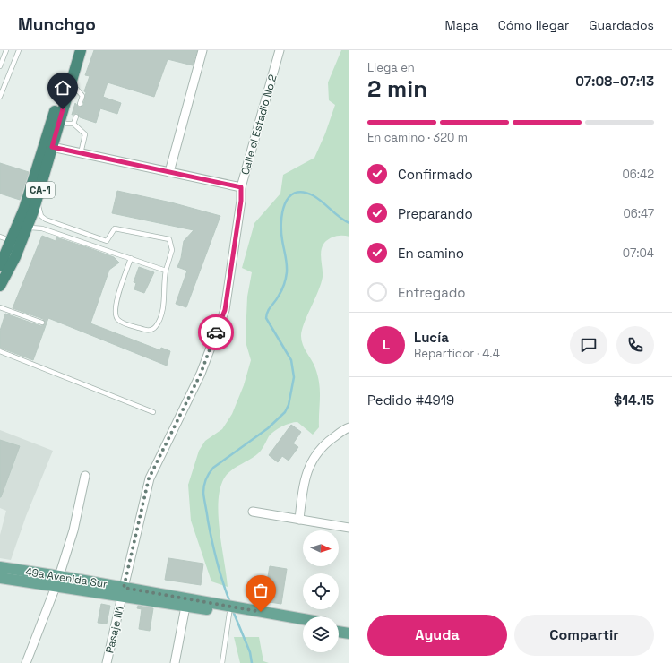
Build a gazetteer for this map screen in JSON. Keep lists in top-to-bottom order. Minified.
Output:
{"streets":{"highway":["CA-1"],"main road":["49a Avenida Sur"],"street":["Calle el Estadio No 2","Pasaje N1"]},"crossings":[["Calle el Estadio No 2","49a Avenida Sur"],["Calle el Estadio No 2","Pasaje N1"],["49a Avenida Sur","Pasaje N1"]],"north":"right","page":{"header":"Munchgo","nav":["Mapa","Cómo llegar","Guardados"],"heading":["2 min","Llega en","07:08–07:13"],"panel":["Lucía","Repartidor · 4.4","Pedido #4919","$14.15"],"bar":"En camino · 320 m","list":[["Confirmado","06:42"],["Preparando","06:47"],["En camino","07:04"],"Entregado"],"round":"L","buttons":["Ayuda","Compartir"]}}
